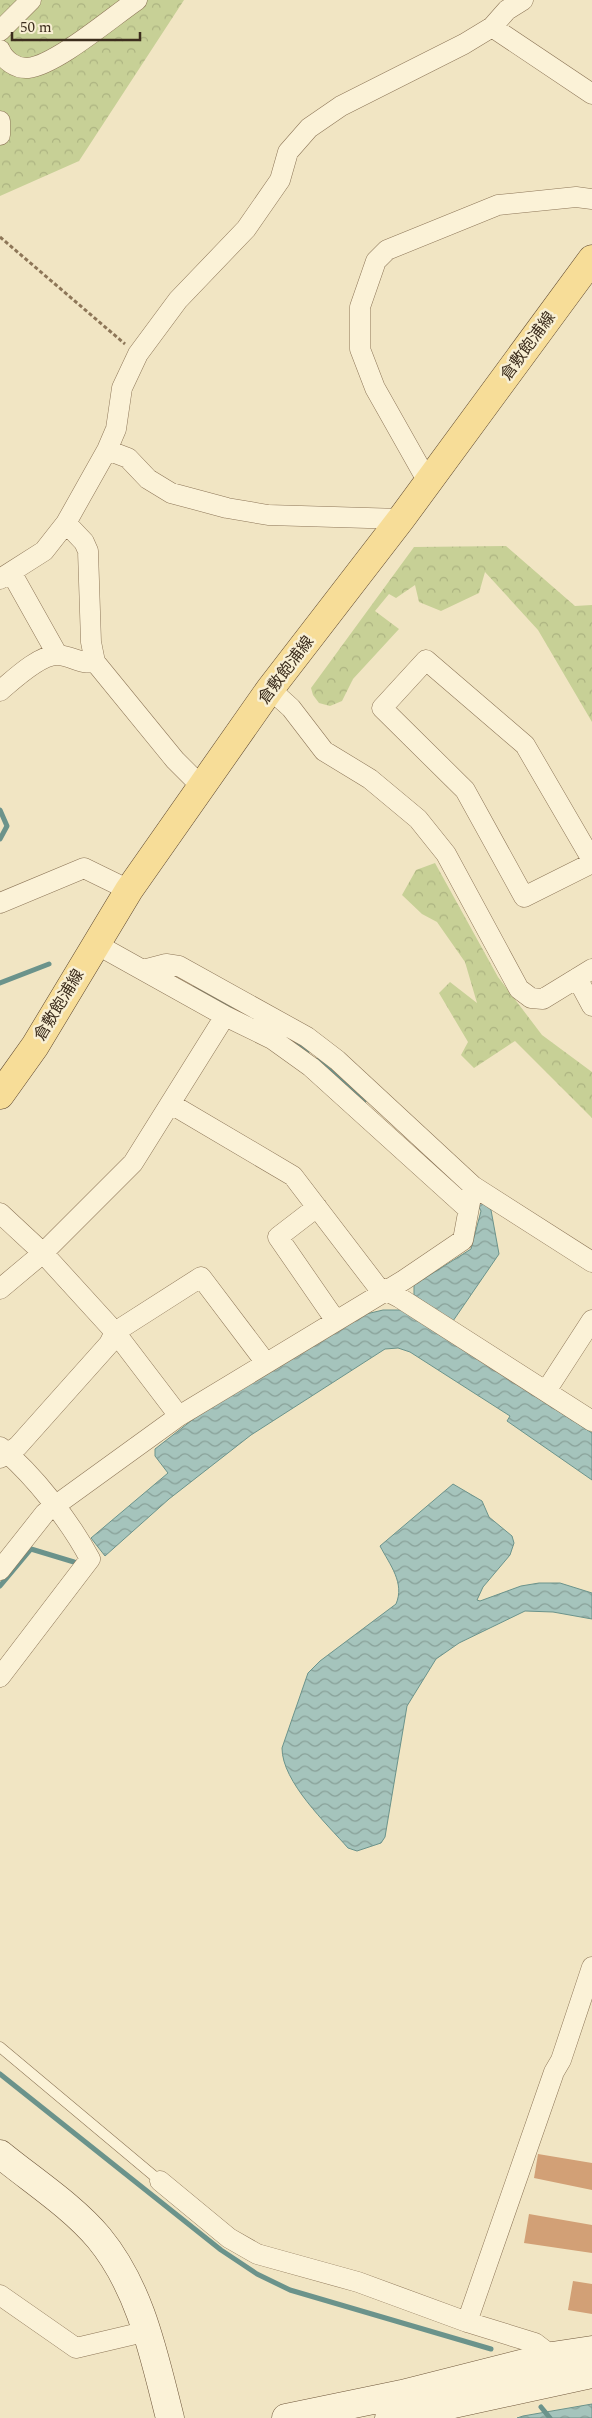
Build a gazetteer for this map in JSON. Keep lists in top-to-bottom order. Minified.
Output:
{"streets":{"main road":["倉敷飽浦線"]},"scale_bar":"50 m"}
